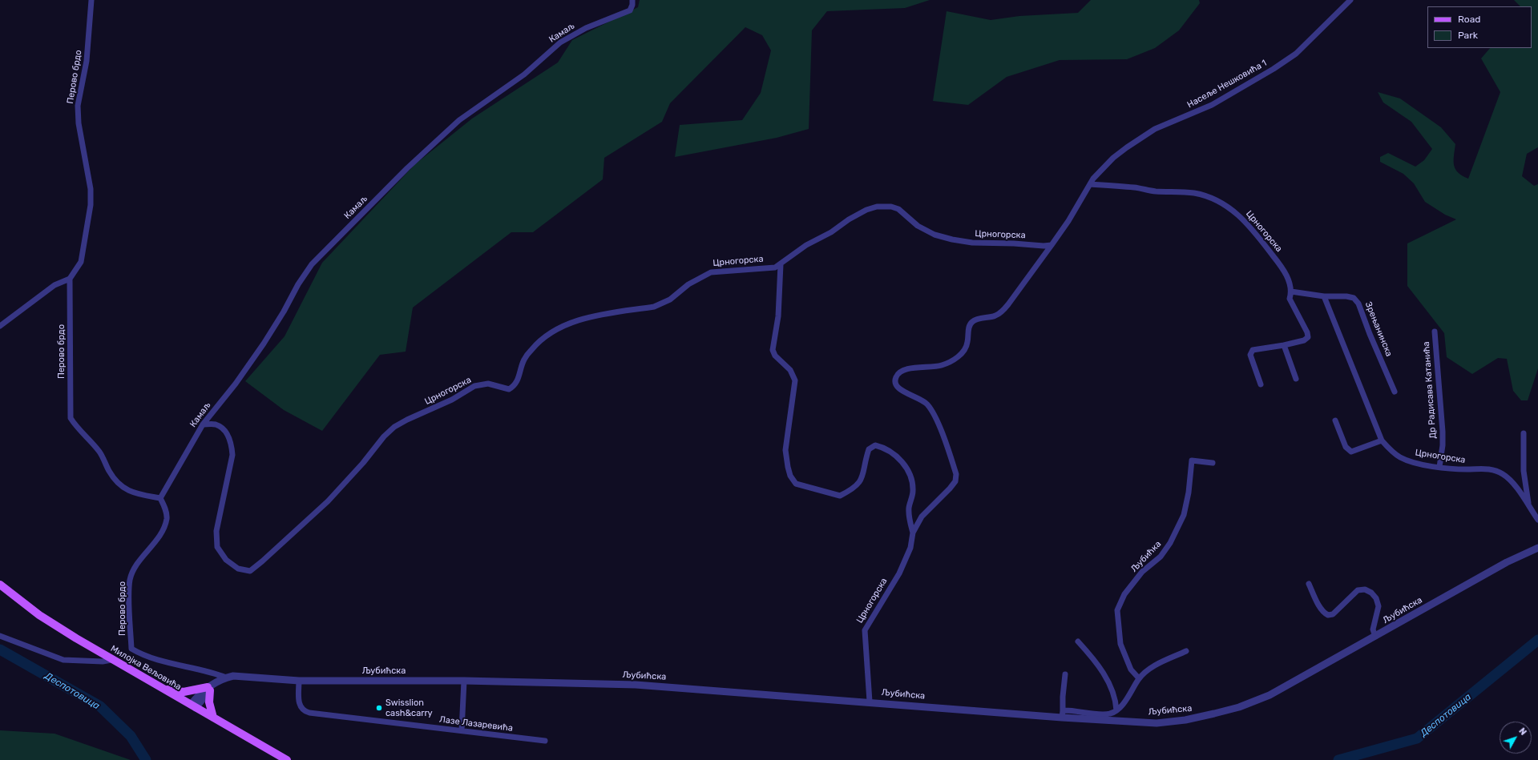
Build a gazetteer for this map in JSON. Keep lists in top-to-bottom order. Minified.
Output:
{"streets":{"main road":["Милојка Вељовића"],"street":["Камаљ","Перово брдо","Насеље Нешковића 1","Црногорска","Зрењанинска","Др Радисава Катанића","Љубићка","Љубићска","Лазе Лазаревића"]},"crossings":[["Камаљ","Перово брдо"],["Камаљ","Црногорска"],["Перово брдо","Љубићска"],["Насеље Нешковића 1","Црногорска"],["Црногорска","Зрењанинска"],["Црногорска","Др Радисава Катанића"],["Црногорска","Љубићска"],["Љубићска","Милојка Вељовића"],["Љубићска","Лазе Лазаревића"]],"water":["Деспотовица"],"places":["Swisslion cash&carry"],"legend":["Road","Park"],"north":"top right"}
